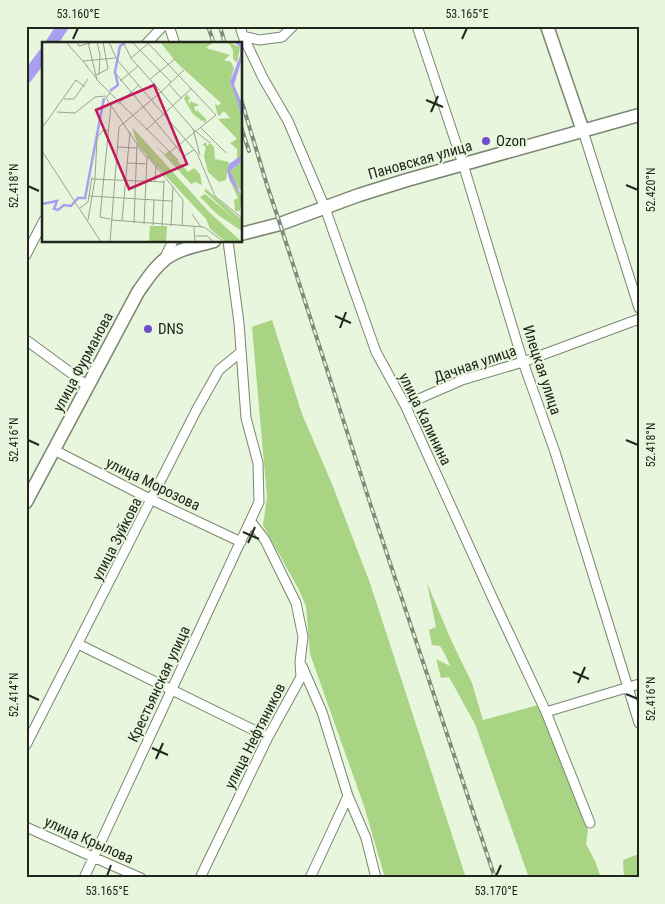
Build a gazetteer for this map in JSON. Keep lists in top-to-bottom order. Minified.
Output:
{"streets":{"main road":["Пановская улица","улица Фурманова"],"street":["Дачная улица","Илецкая улица","улица Калинина","улица Морозова","улица Зуйкова","Крестьянская улица","улица Нефтяников","улица Крылова"]},"crossings":[["Пановская улица","Илецкая улица"],["Пановская улица","улица Калинина"],["улица Фурманова","улица Морозова"],["Дачная улица","Илецкая улица"],["Дачная улица","улица Калинина"],["улица Морозова","улица Зуйкова"],["улица Морозова","Крестьянская улица"],["улица Зуйкова","Крестьянская улица"],["Крестьянская улица","улица Нефтяников"],["Крестьянская улица","улица Крылова"]],"places":["Ozon","DNS"],"coordinates":["53.160°E","53.165°E","52.418°N","52.420°N","52.416°N","52.414°N","53.170°E"]}
